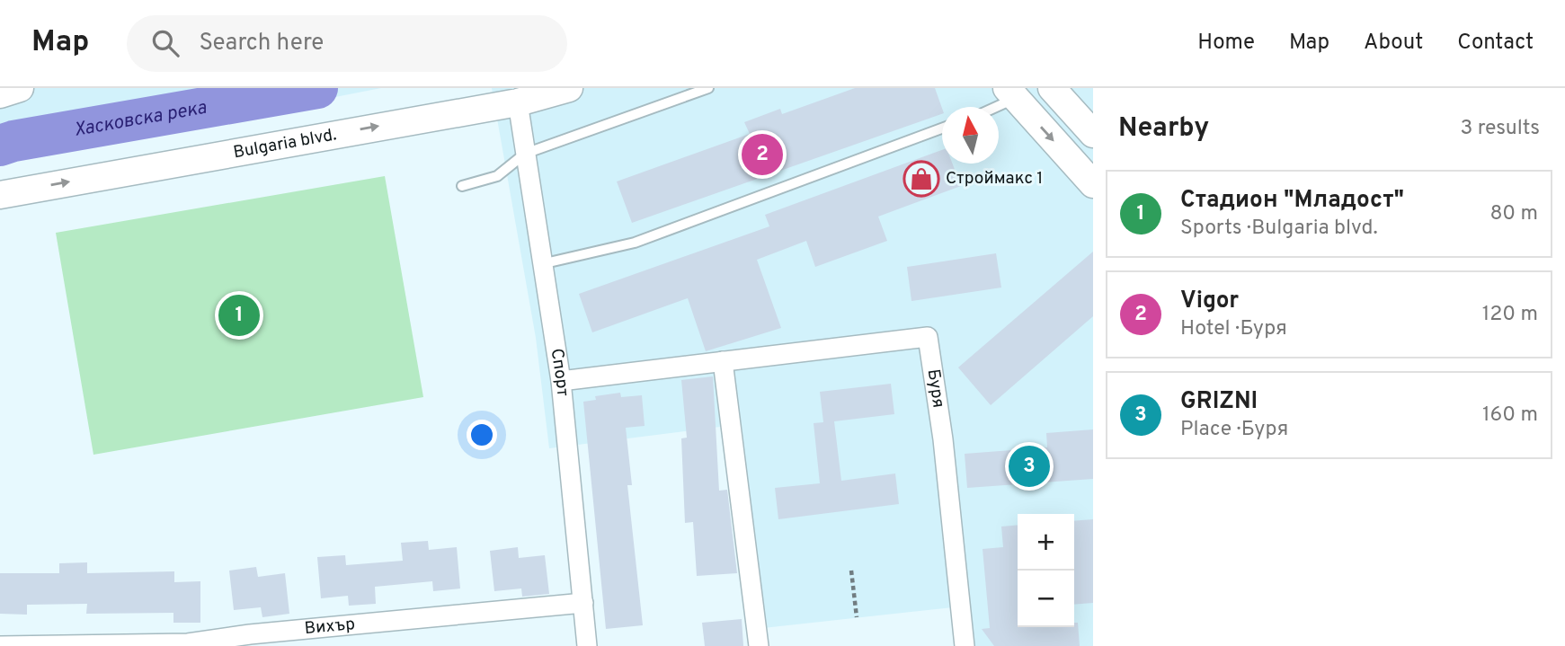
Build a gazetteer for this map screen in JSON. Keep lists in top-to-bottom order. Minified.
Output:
{"streets":{"street":["Bulgaria blvd.","Спорт","Буря","Вихър"]},"crossings":[["Bulgaria blvd.","Спорт"],["Спорт","Буря"],["Спорт","Вихър"]],"one_way":["Bulgaria blvd."],"water":["Хасковска река"],"places":{"shop":["Строймакс 1"]},"north":"top","page":{"header":"Map","search":"Search here","nav":["Home","Map","About","Contact"],"heading":["Nearby","3 results"],"pins":["2","1","3"],"list":[{"mark":"1","name":"Стадион \"Младост\"","note":"Sports · Bulgaria blvd.","value":"80 m"},{"mark":"2","name":"Vigor","note":"Hotel · Буря","value":"120 m"},{"mark":"3","name":"GRIZNI","note":"Place · Буря","value":"160 m"}],"map_buttons":["+","−"]}}
